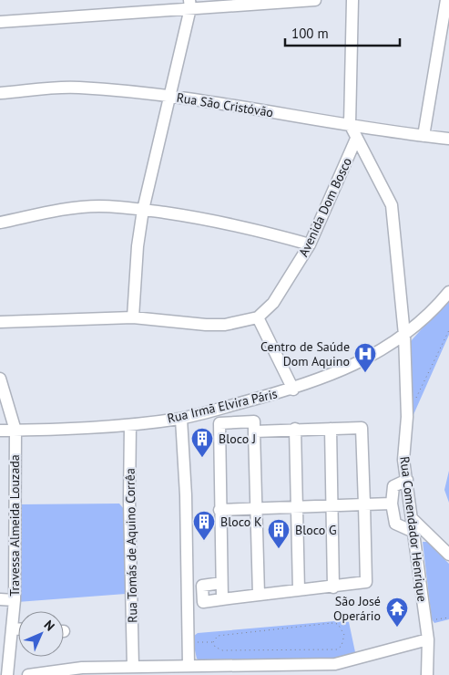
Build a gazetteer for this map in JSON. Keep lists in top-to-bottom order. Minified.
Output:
{"streets":{"street":["Rua São Cristóvão","Avenida Dom Bosco","Rua Irmã Elvira Páris","Travessa Almeida Louzada","Rua Comendador Henrique","Rua Tomás de Aquino Corrêa"]},"crossings":[["Rua São Cristóvão","Avenida Dom Bosco"],["Avenida Dom Bosco","Rua Irmã Elvira Páris"],["Avenida Dom Bosco","Rua Comendador Henrique"],["Rua Irmã Elvira Páris","Travessa Almeida Louzada"],["Rua Irmã Elvira Páris","Rua Comendador Henrique"],["Rua Irmã Elvira Páris","Rua Tomás de Aquino Corrêa"]],"places":{"hospital":["Centro de Saúde Dom Aquino"],"building":["Bloco J","Bloco K","Bloco G"],"temple":["São José Operário"]},"scale_bar":"100 m","north":"top right"}
